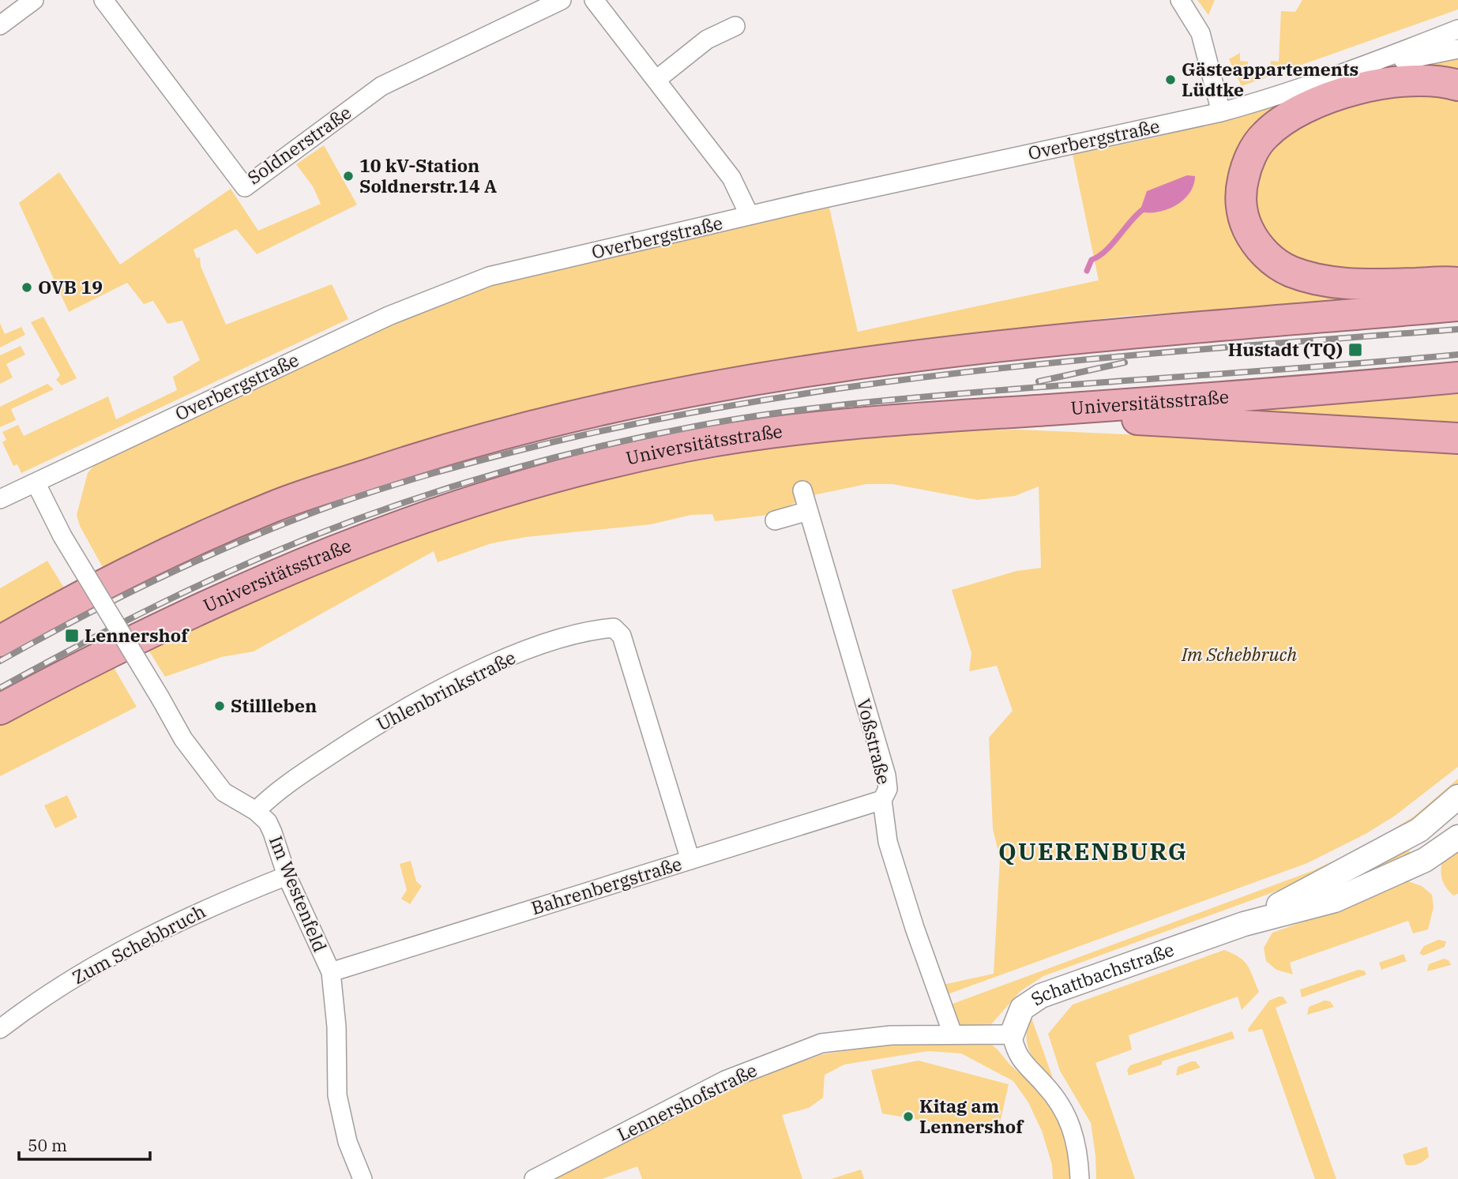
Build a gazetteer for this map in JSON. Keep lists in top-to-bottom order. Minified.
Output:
{"streets":{"highway":["Universitätsstraße"],"street":["Overbergstraße","Soldnerstraße","Uhlenbrinkstraße","Voßstraße","Bahrenbergstraße","Im Westenfeld","Zum Schebbruch","Schattbachstraße","Lennershofstraße"]},"crossings":[["Overbergstraße","Im Westenfeld"],["Uhlenbrinkstraße","Bahrenbergstraße"],["Uhlenbrinkstraße","Im Westenfeld"],["Voßstraße","Bahrenbergstraße"],["Voßstraße","Lennershofstraße"],["Bahrenbergstraße","Im Westenfeld"],["Im Westenfeld","Zum Schebbruch"],["Schattbachstraße","Lennershofstraße"]],"districts":["QUERENBURG"],"parks":["Im Schebbruch"],"places":{"other":["Gästeappartements Lüdtke","10 kV-Station Soldnerstr.14 A","OVB 19","Stillleben","Kitag am Lennershof"],"transit":["Hustadt (TQ)","Lennershof"]},"scale_bar":"50 m"}
